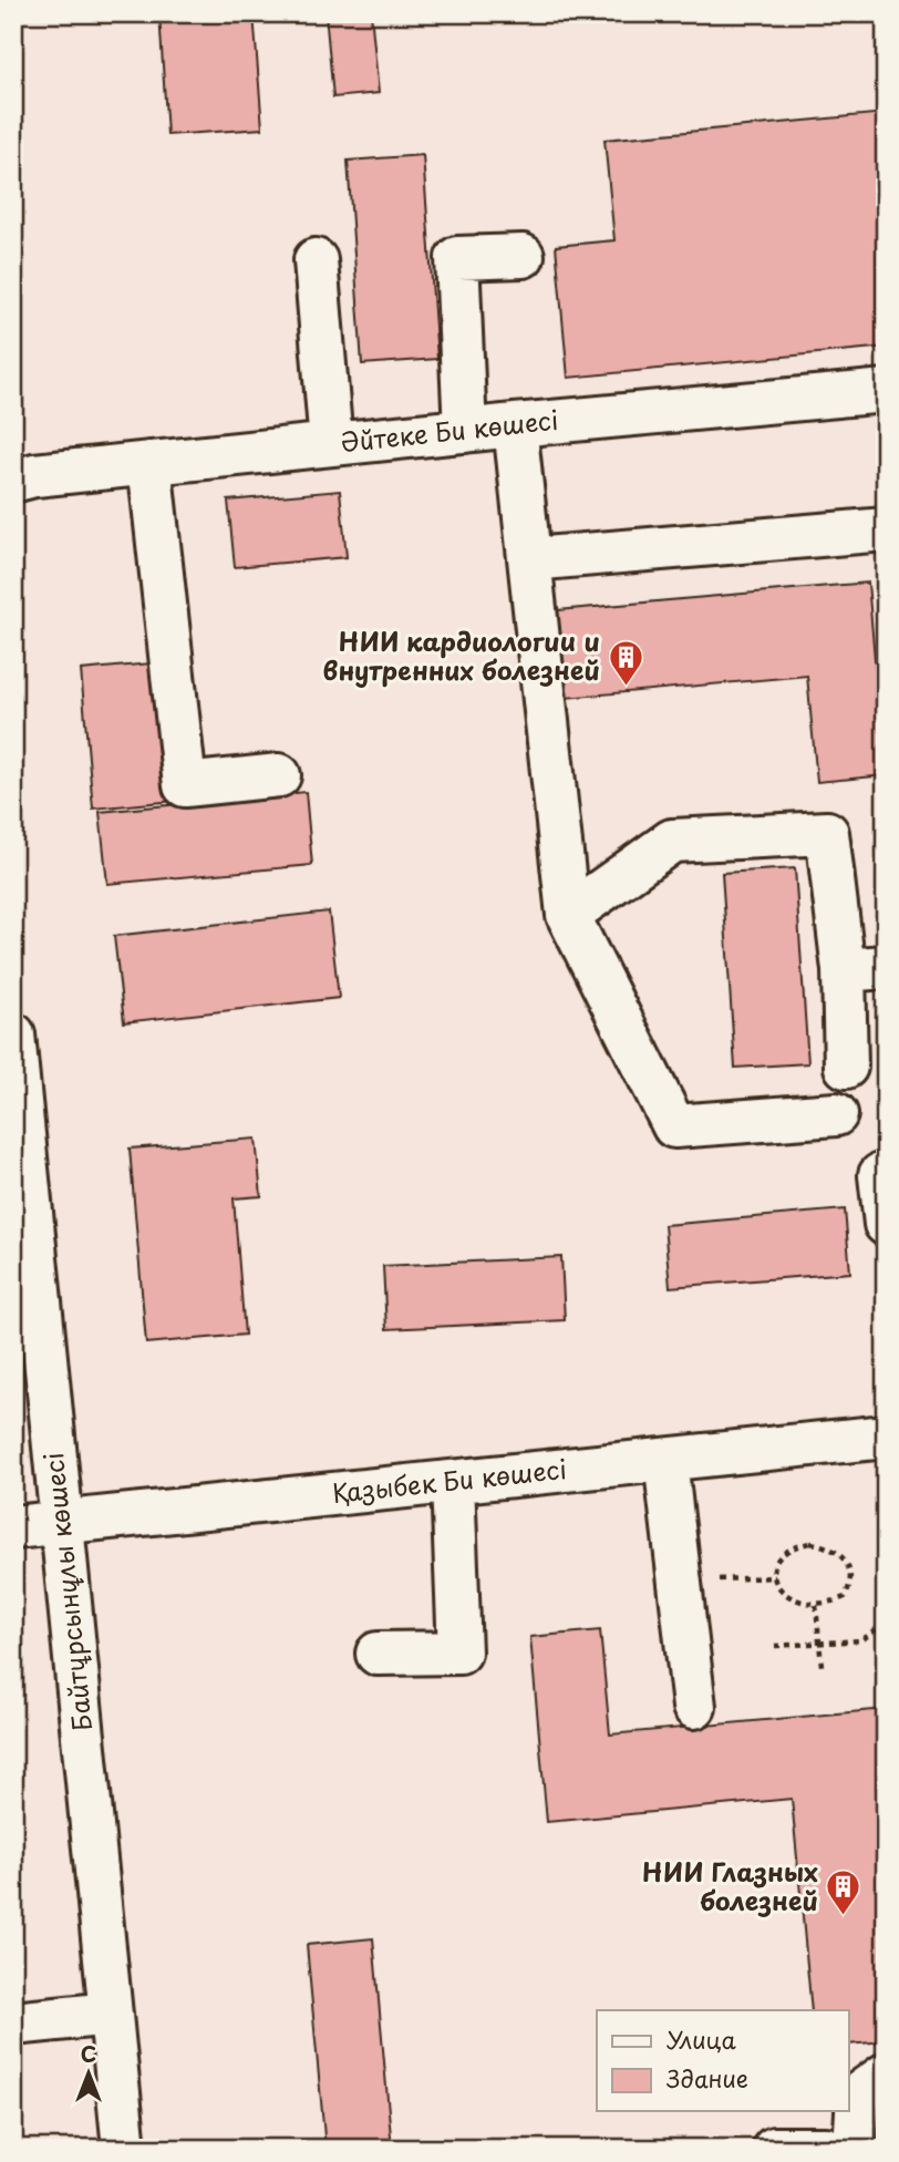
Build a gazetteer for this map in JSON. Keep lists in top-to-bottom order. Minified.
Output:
{"streets":{"street":["Әйтеке Би көшесі","Қазыбек Би көшесі","Байтұрсынұлы көшесі"]},"crossings":[["Қазыбек Би көшесі","Байтұрсынұлы көшесі"]],"places":{"building":["НИИ кардиологии и внутренних болезней","НИИ Глазных болезней"]},"legend":["Улица","Здание"],"north":"top"}
